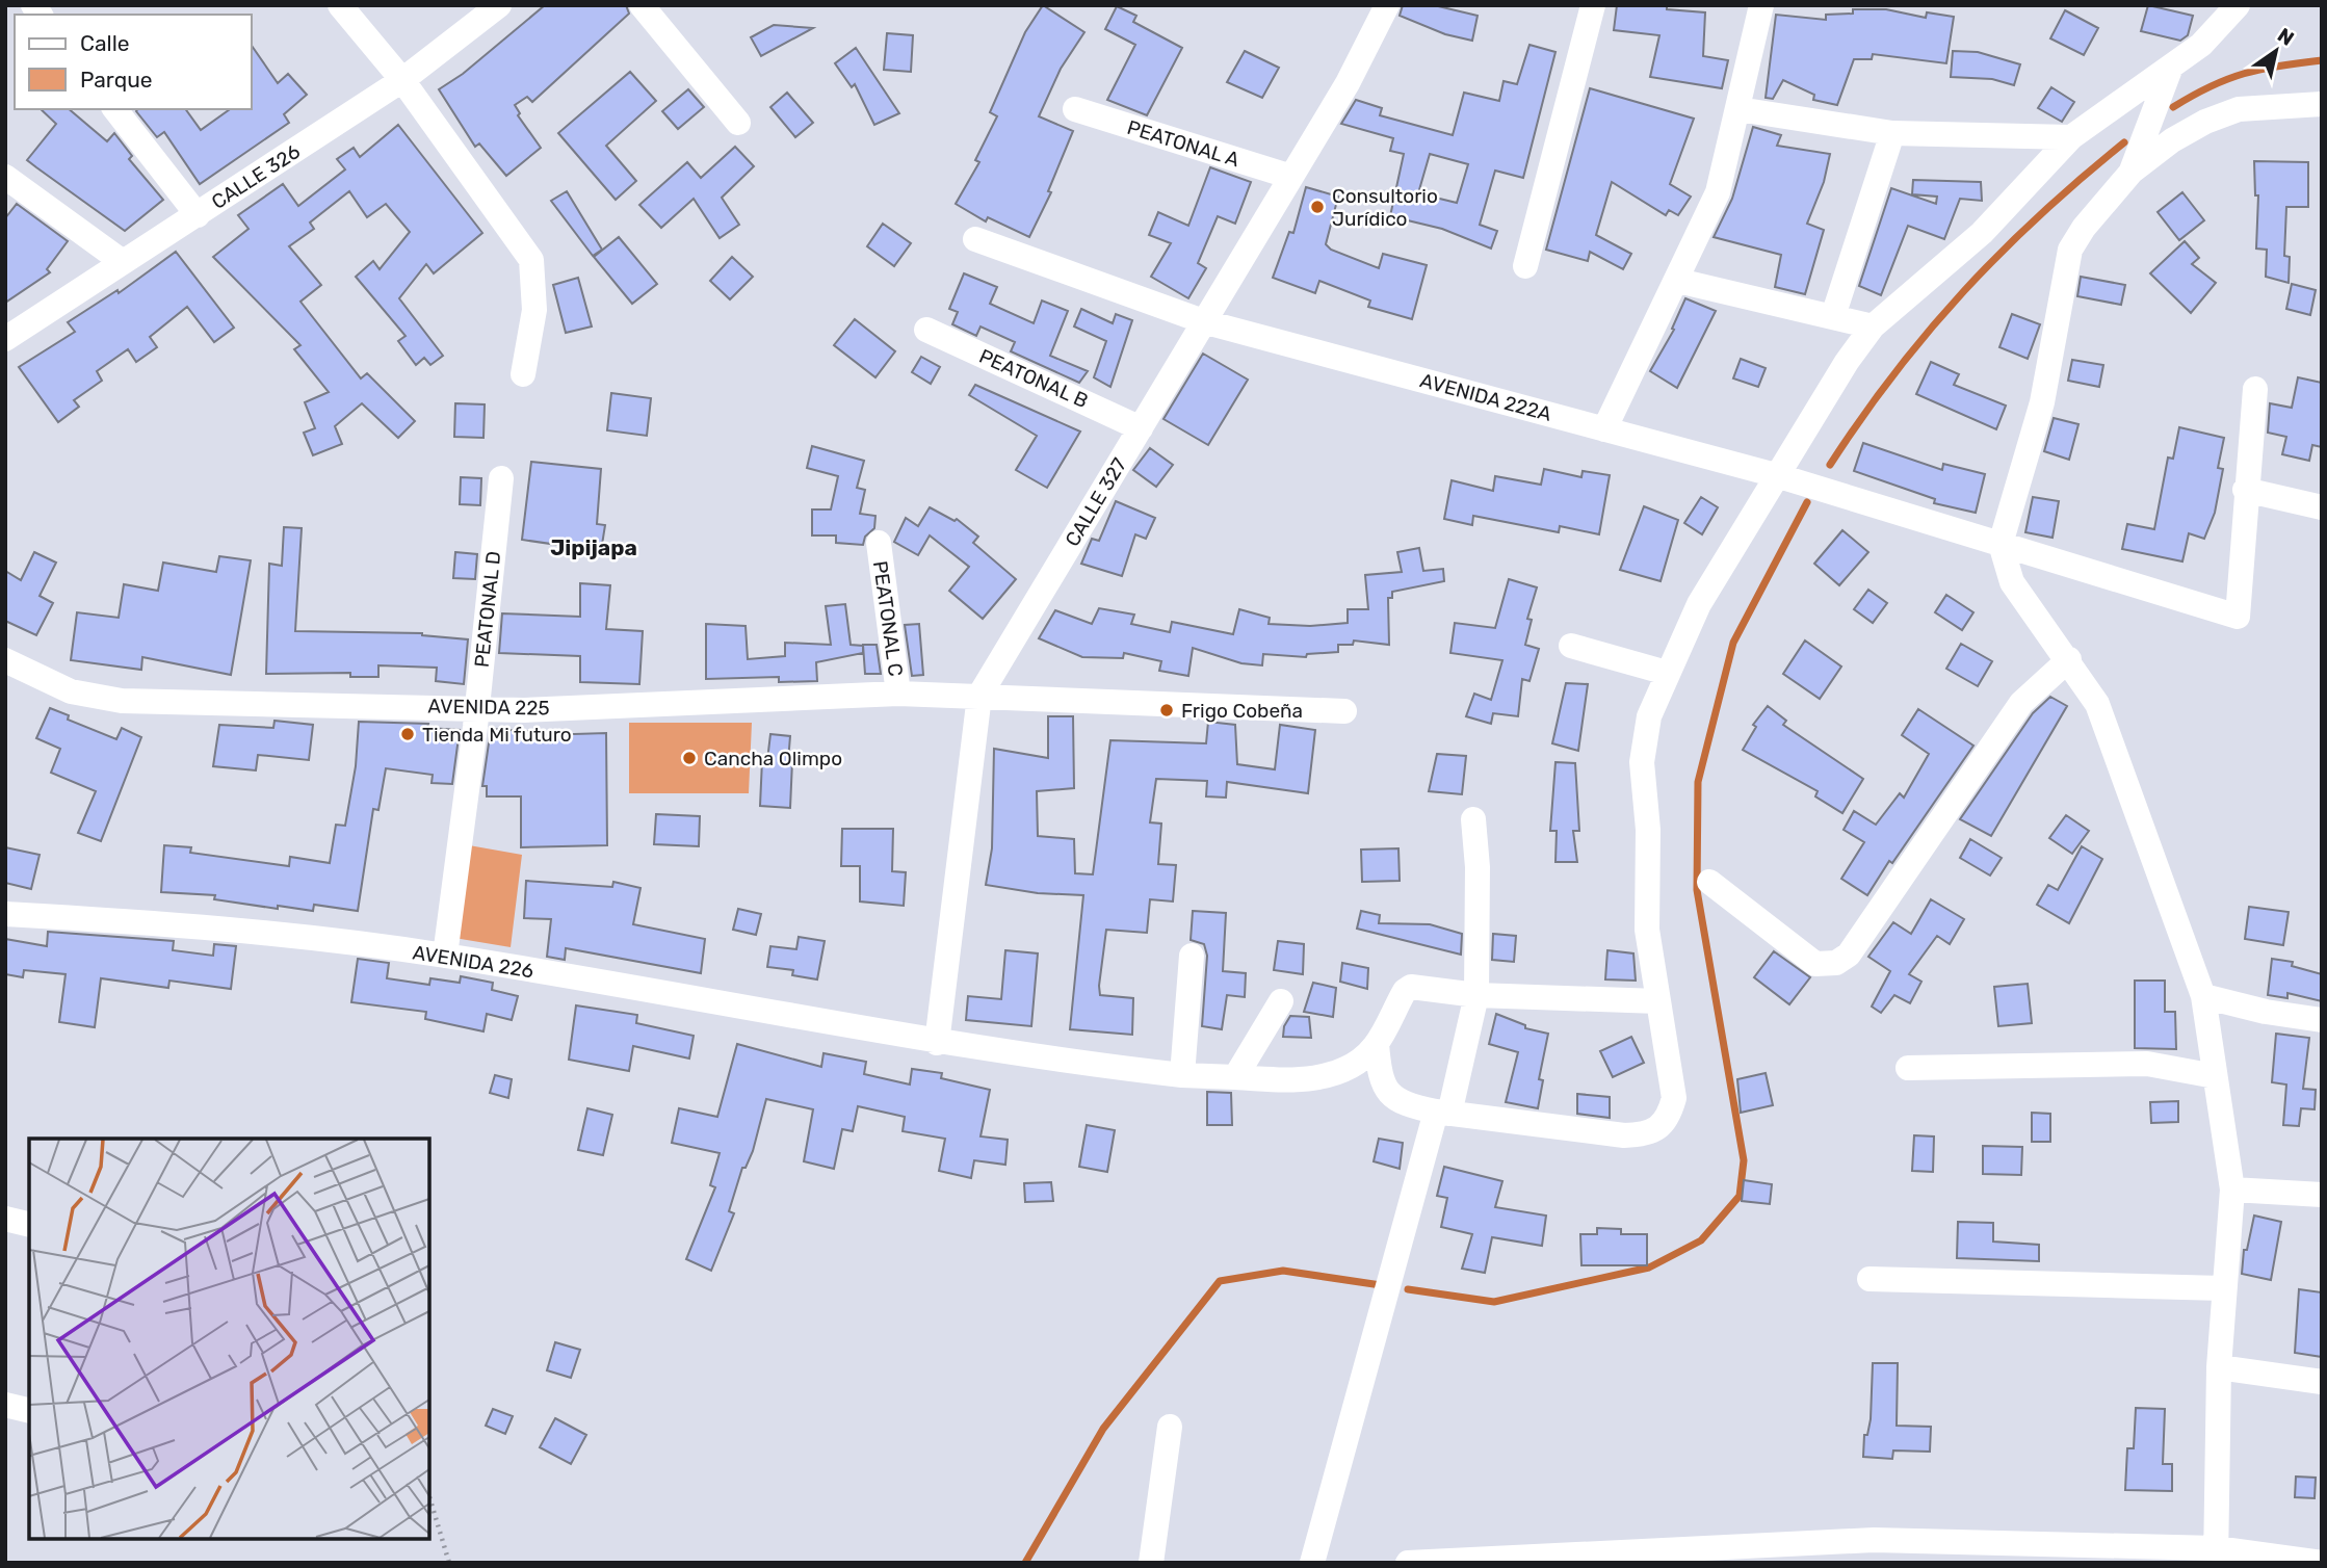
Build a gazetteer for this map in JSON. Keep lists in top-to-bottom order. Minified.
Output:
{"streets":{"street":["PEATONAL A","CALLE 326","PEATONAL B","AVENIDA 222A","CALLE 327","PEATONAL D","PEATONAL C","AVENIDA 225","AVENIDA 226"]},"crossings":[["PEATONAL A","CALLE 327"],["PEATONAL B","CALLE 327"],["AVENIDA 222A","CALLE 327"],["CALLE 327","AVENIDA 225"],["CALLE 327","AVENIDA 226"],["PEATONAL D","AVENIDA 225"],["PEATONAL D","AVENIDA 226"],["PEATONAL C","AVENIDA 225"]],"districts":["Jipijapa"],"places":["Consultorio Jurídico","Frigo Cobeña","Tienda Mi futuro","Cancha Olimpo"],"legend":["Calle","Parque"],"north":"top right"}
